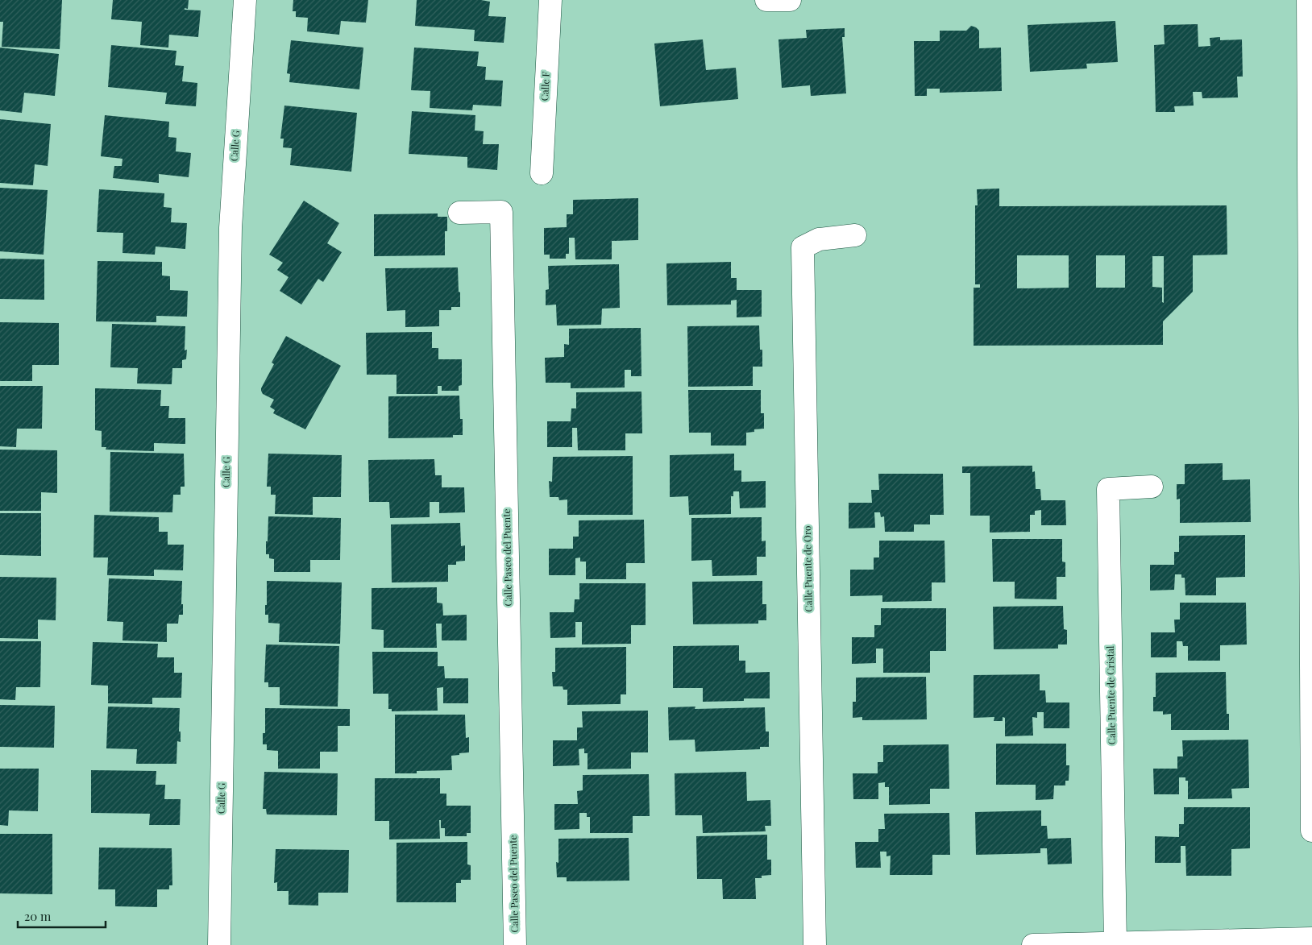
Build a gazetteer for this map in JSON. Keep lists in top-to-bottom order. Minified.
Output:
{"streets":{"street":["Calle F","Calle G","Calle Paseo del Puente","Calle Puente de Oro","Calle Puente de Cristal"]},"scale_bar":"20 m"}
